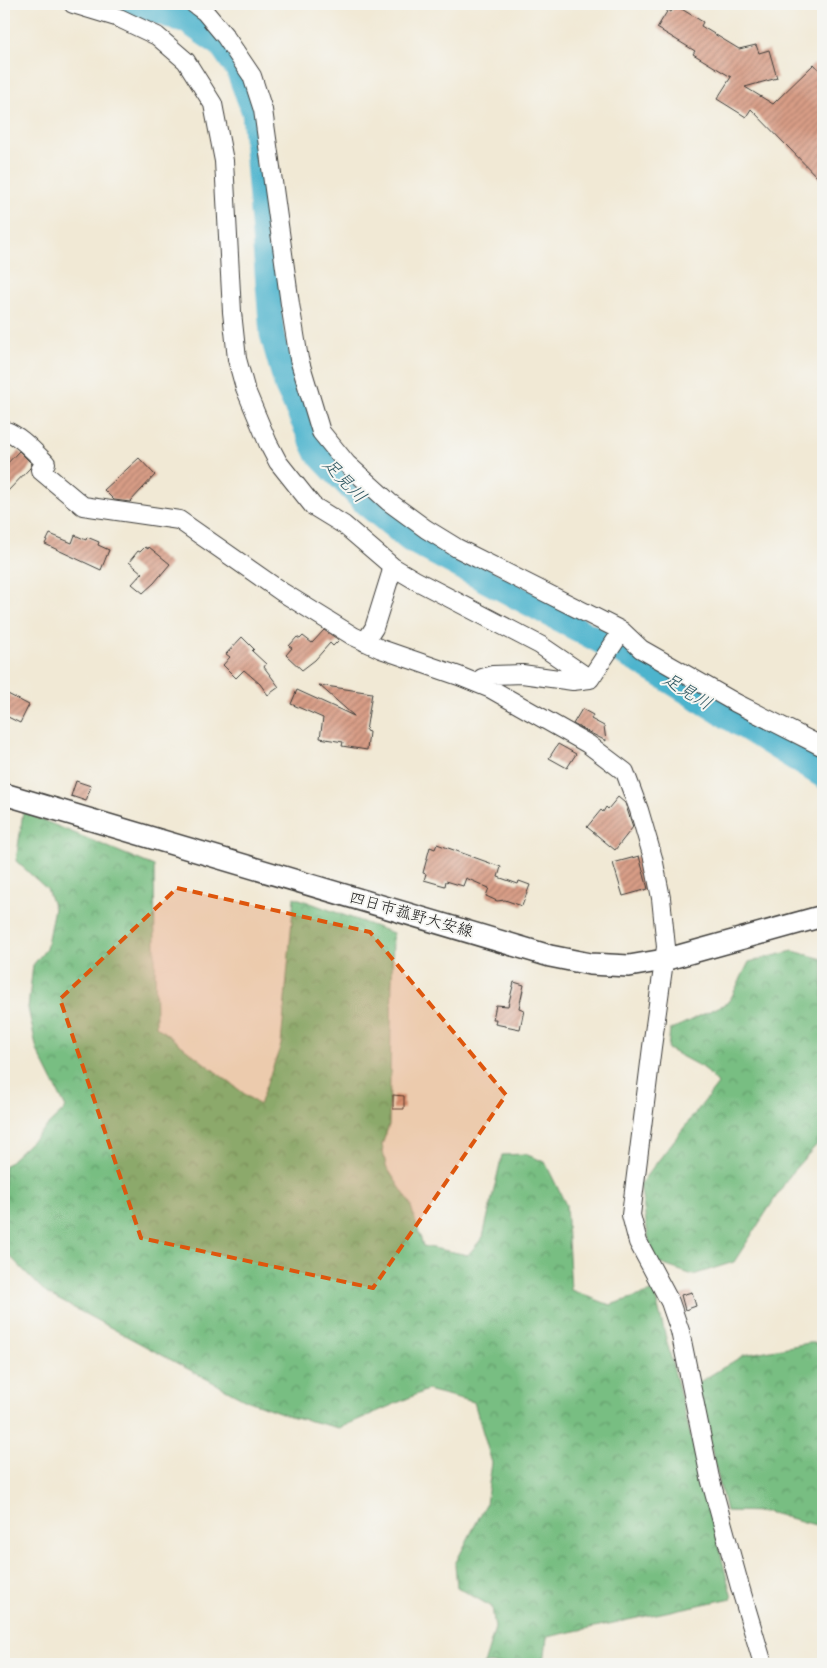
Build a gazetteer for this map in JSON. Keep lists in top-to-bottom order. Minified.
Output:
{"streets":{"main road":["四日市菰野大安線"]},"water":["足見川"]}
